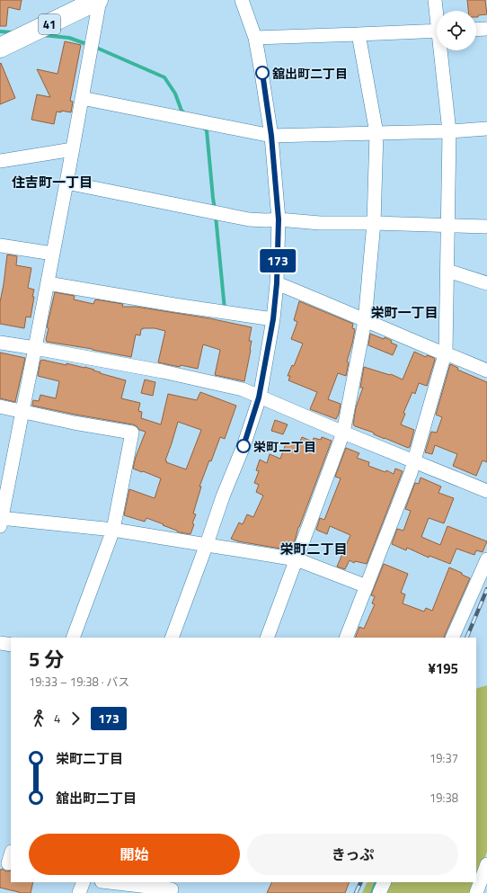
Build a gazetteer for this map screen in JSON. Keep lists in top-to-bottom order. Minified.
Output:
{"streets":{"highway":["41"]},"districts":["住吉町一丁目","栄町一丁目","栄町二丁目"],"places":["舘出町二丁目","栄町二丁目"],"lines":["bus line 173"],"page":{"on_map":"173","heading":["5 分","19:33 – 19:38 · バス","¥195"],"legs":["4","173"],"list":[{"name":"栄町二丁目","value":"19:37"},{"name":"舘出町二丁目","value":"19:38"}],"buttons":["開始","きっぷ"]}}
